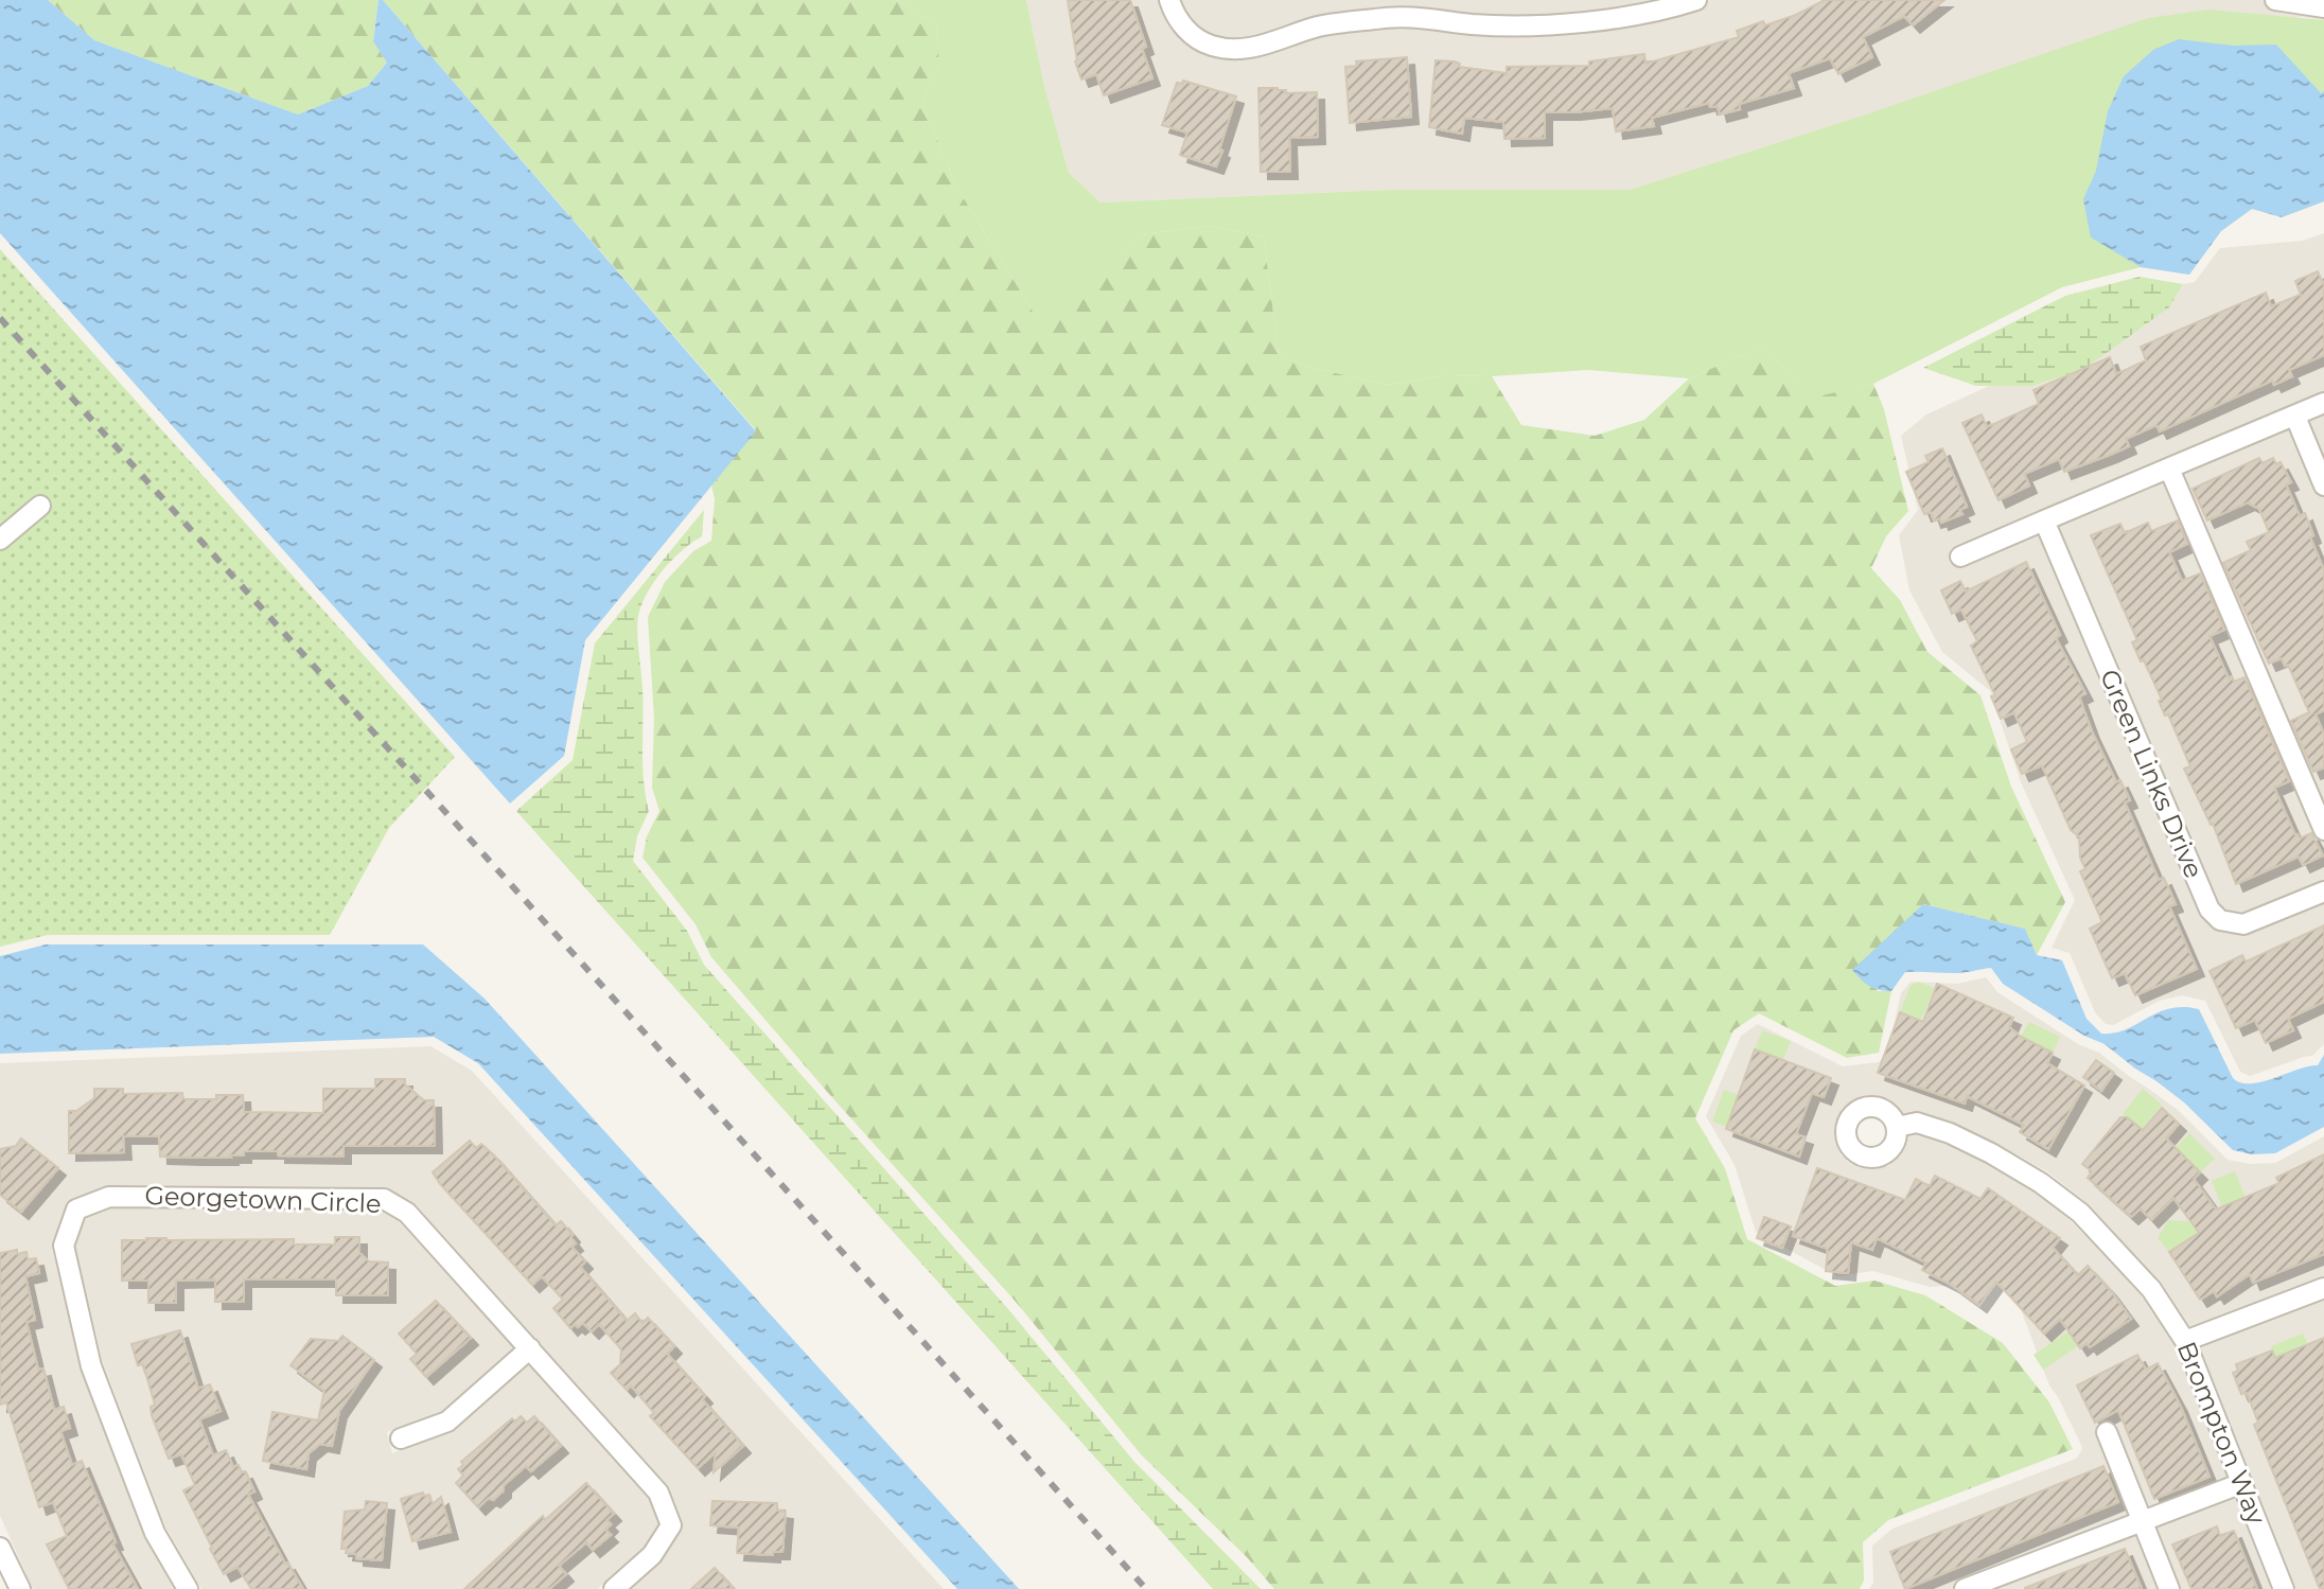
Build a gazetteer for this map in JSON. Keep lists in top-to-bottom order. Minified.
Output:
{"streets":{"street":["Green Links Drive","Georgetown Circle","Brompton Way"]}}
